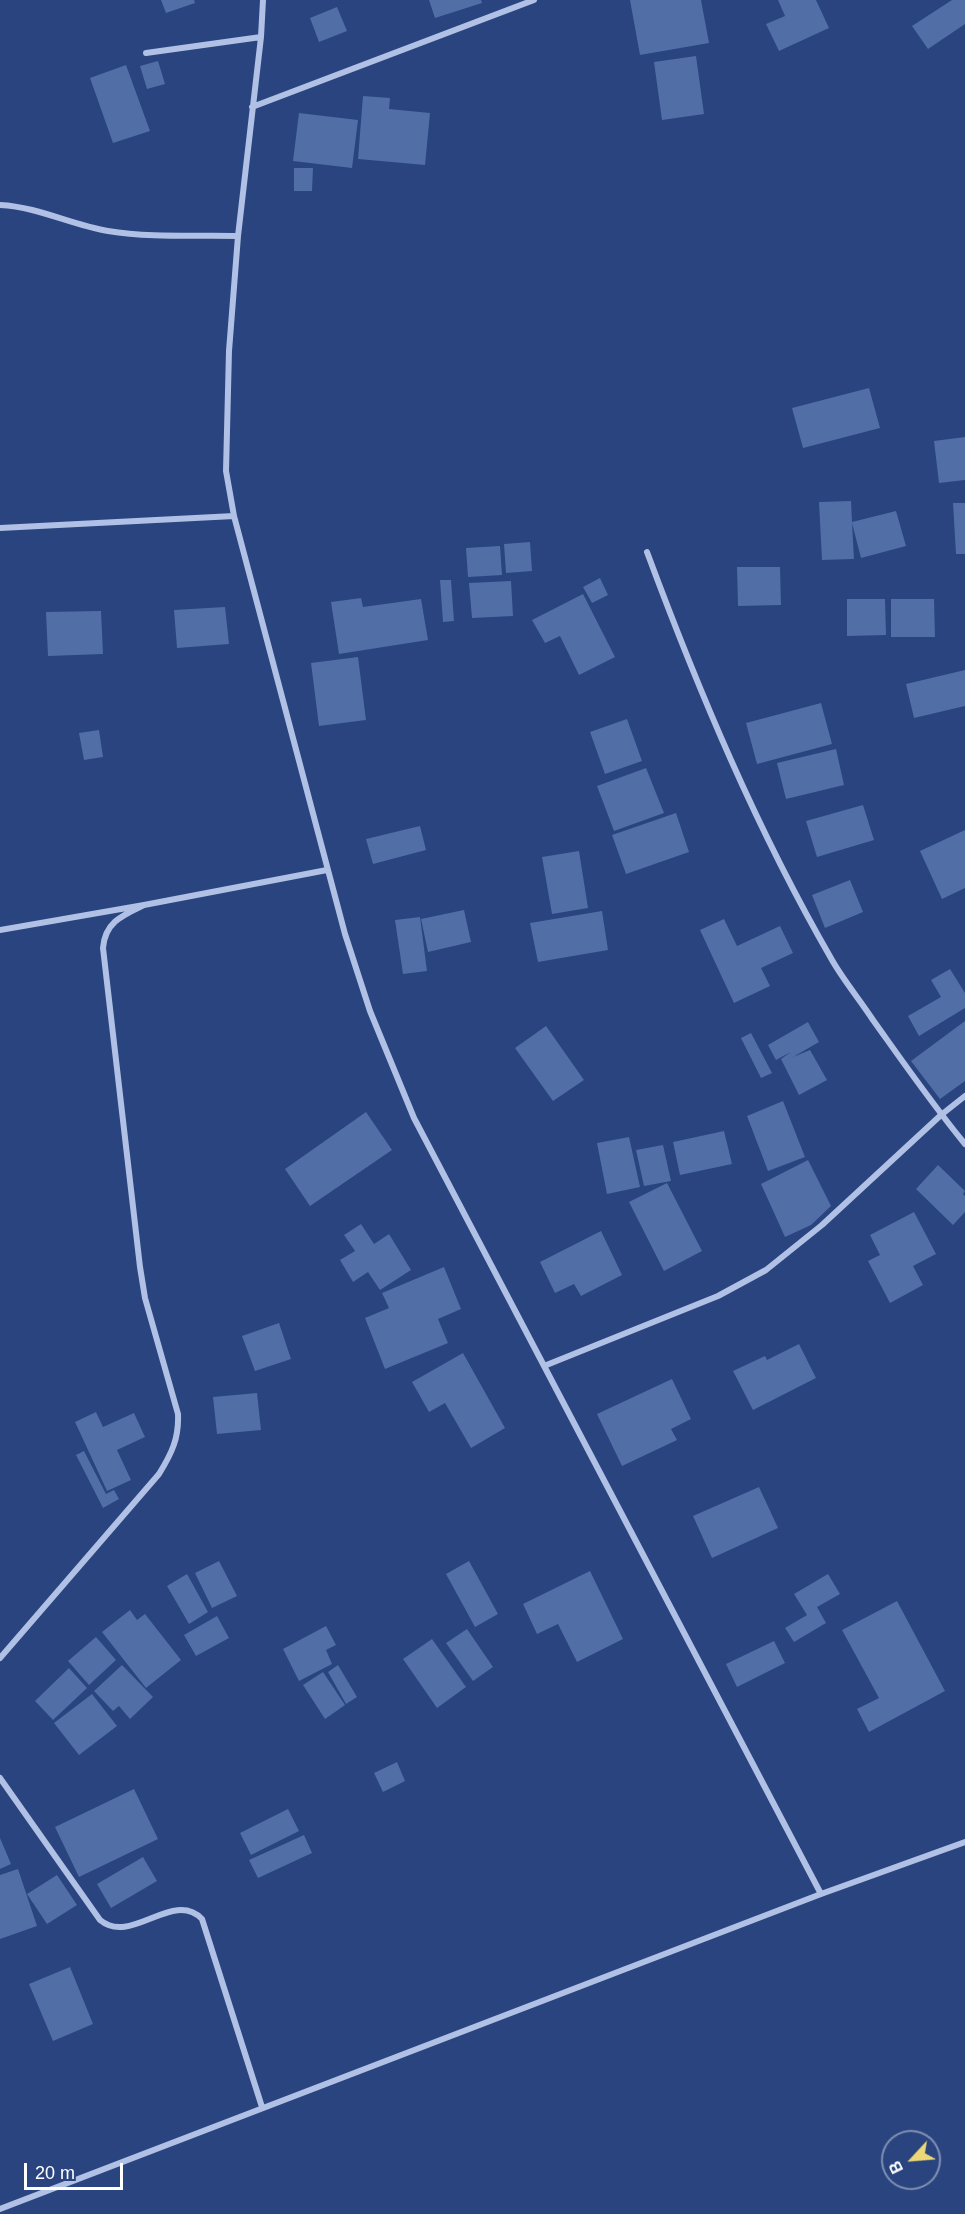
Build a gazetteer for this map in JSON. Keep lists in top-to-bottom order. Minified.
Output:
{"scale_bar":"20 m","north":"bottom left"}
